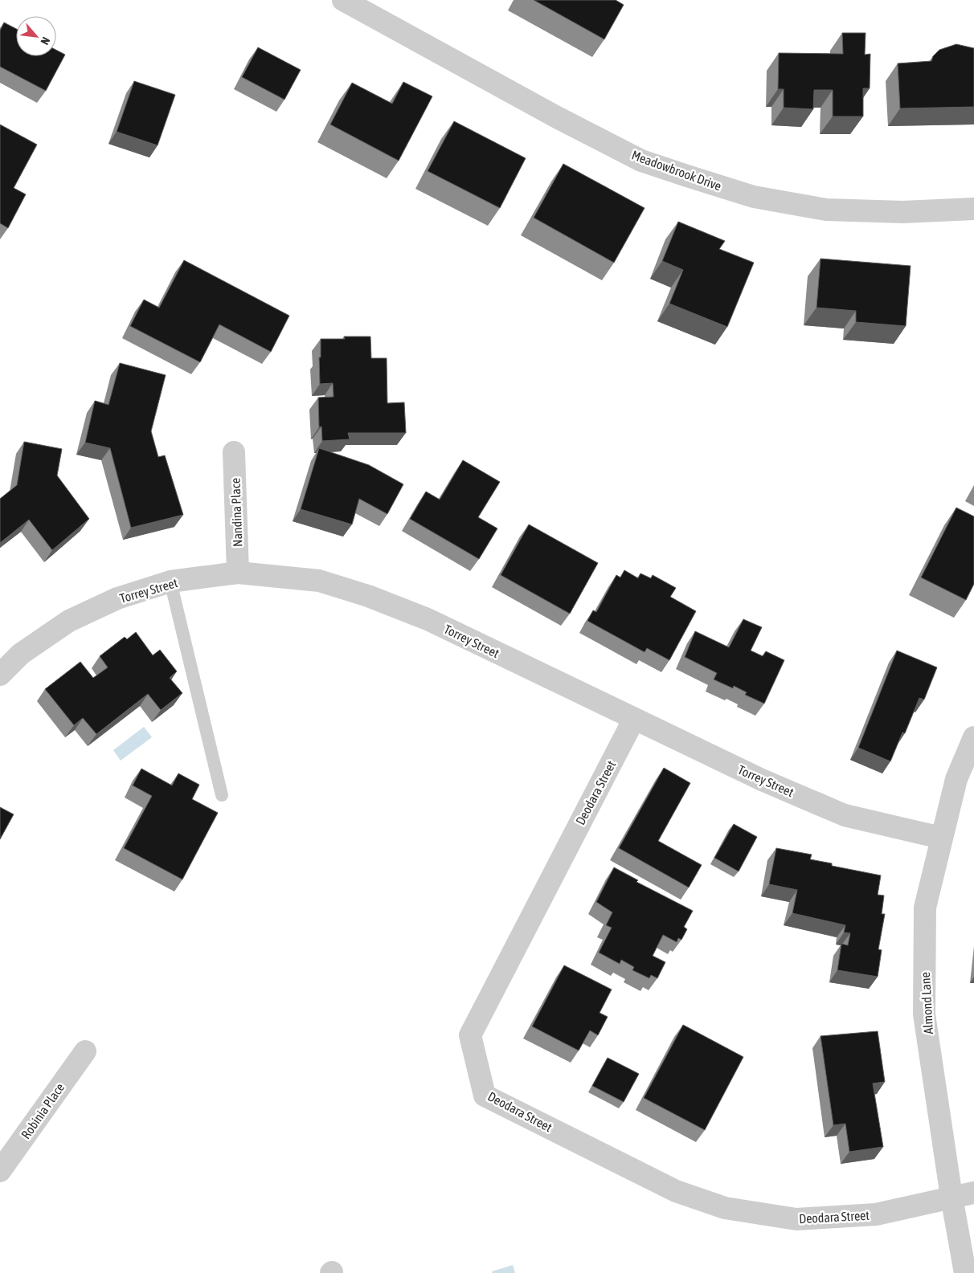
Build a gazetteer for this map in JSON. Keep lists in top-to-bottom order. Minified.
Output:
{"streets":{"street":["Meadowbrook Drive","Nandina Place","Torrey Street","Deodara Street","Almond Lane","Robinia Place"]},"crossings":[["Nandina Place","Torrey Street"],["Torrey Street","Deodara Street"],["Torrey Street","Almond Lane"],["Deodara Street","Almond Lane"]],"north":"bottom right"}
